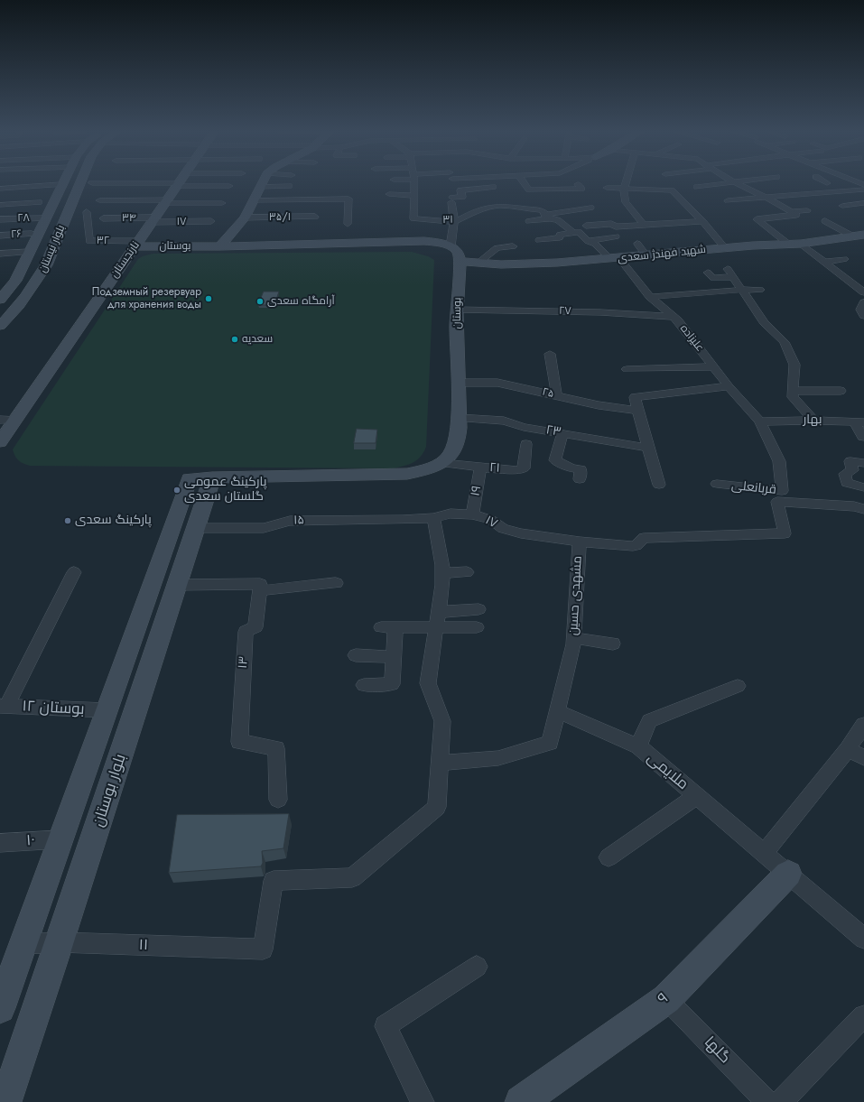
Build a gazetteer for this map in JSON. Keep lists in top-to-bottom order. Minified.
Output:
{"streets":{"street":["۳۵/۱","۲۸","۳۴","۳۱","۱۷","۲۶","۳۲","بوستان","بلوار نیستان","شهید فهندژ سعدی","نارنجستان","۲۷","علیزاده","۲۵","بهار","۲۳","۲۱","قربانعلی","۱۹","۱۵","مشهدی حسین","۱۳","بوستان ۱۲","ملایمی","بلوار بوستان","۱۰","۱۱","۹","گلها"]},"crossings":[["۲۸","بلوار نیستان"],["۳۴","۱۷"],["۳۴","نارنجستان"],["۳۱","علیزاده"],["۱۷","نارنجستان"],["۱۷","۱۹"],["۱۷","۱۵"],["۱۷","مشهدی حسین"],["۳۲","بوستان"],["۳۲","نارنجستان"],["بوستان","شهید فهندژ سعدی"],["بوستان","نارنجستان"],["بوستان","۲۷"],["بوستان","۲۵"],["بوستان","۲۳"],["بوستان","۲۱"],["شهید فهندژ سعدی","علیزاده"],["۲۷","علیزاده"],["علیزاده","بهار"],["علیزاده","قربانعلی"],["بهار","قربانعلی"],["۲۱","۱۹"],["۱۵","بلوار بوستان"],["مشهدی حسین","ملایمی"],["مشهدی حسین","۱۱"],["ملایمی","۹"],["بلوار بوستان","۱۱"],["۹","گلها"]],"places":["Подземный резервуар для хранения воды","آرامگاه سعدی","سعدیه","پارکینگ عمومی گلستان سعدی","پارکینگ سعدی"]}
